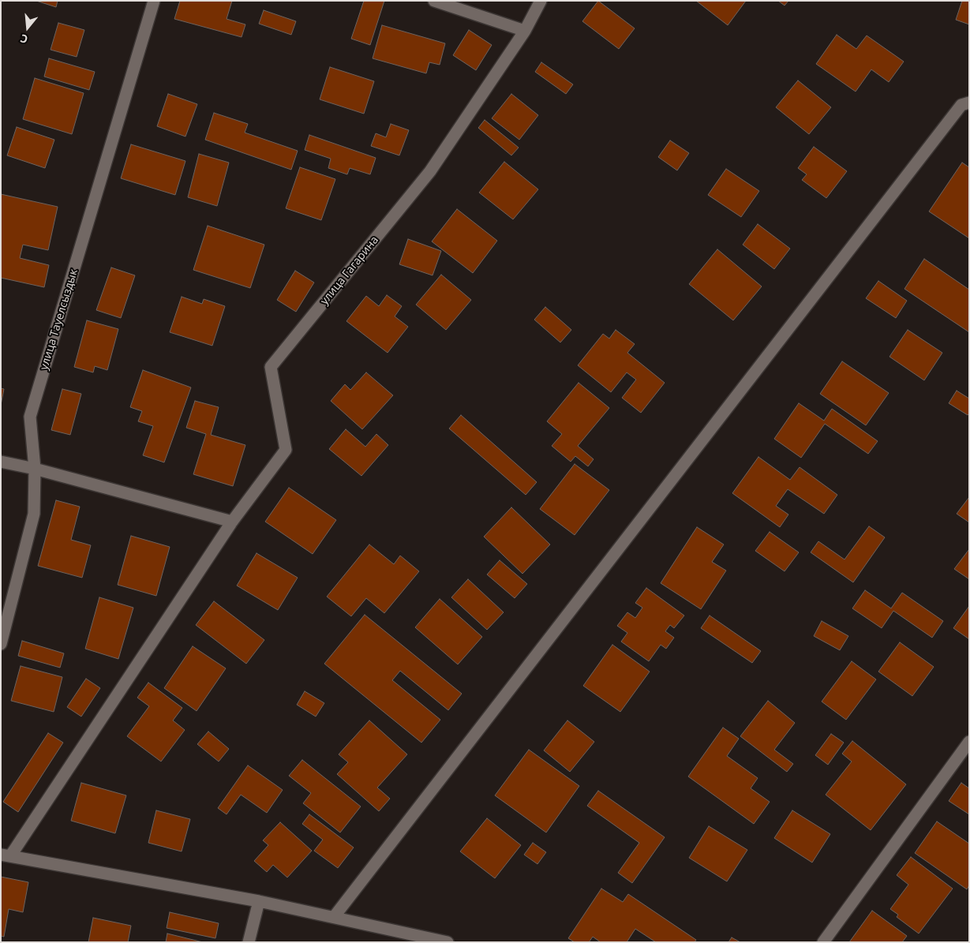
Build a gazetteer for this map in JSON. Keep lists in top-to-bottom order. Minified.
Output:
{"streets":{"street":["улица Гагарина","улица Тауелсыздык"]},"north":"bottom"}
